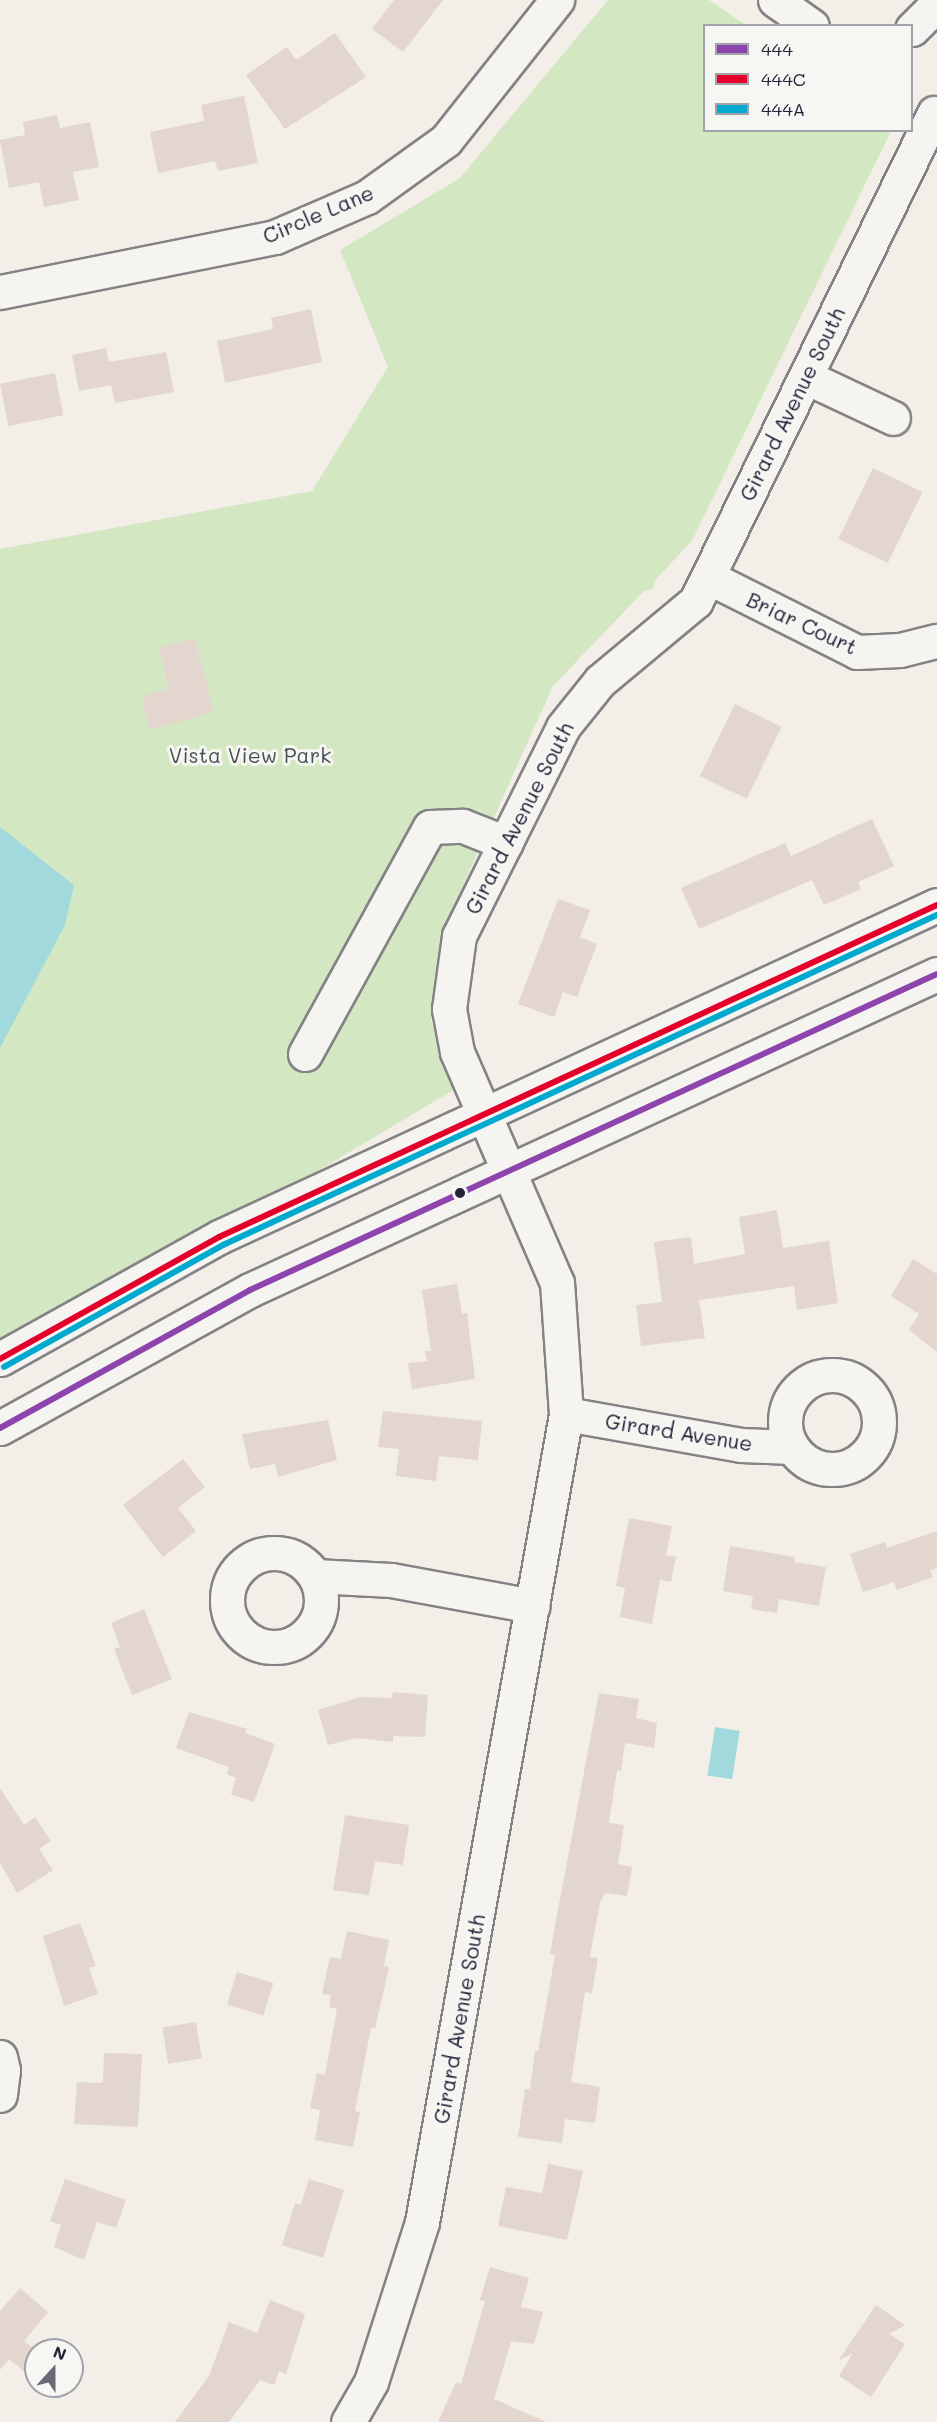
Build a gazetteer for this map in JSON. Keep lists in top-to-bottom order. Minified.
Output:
{"streets":{"street":["Circle Lane","Girard Avenue South","Briar Court","Girard Avenue"]},"crossings":[["Girard Avenue South","Briar Court"],["Girard Avenue South","Girard Avenue"]],"parks":["Vista View Park"],"lines":["transit line 444C","transit line 444A","transit line 444"],"legend":["444","444C","444A"],"north":"top"}
